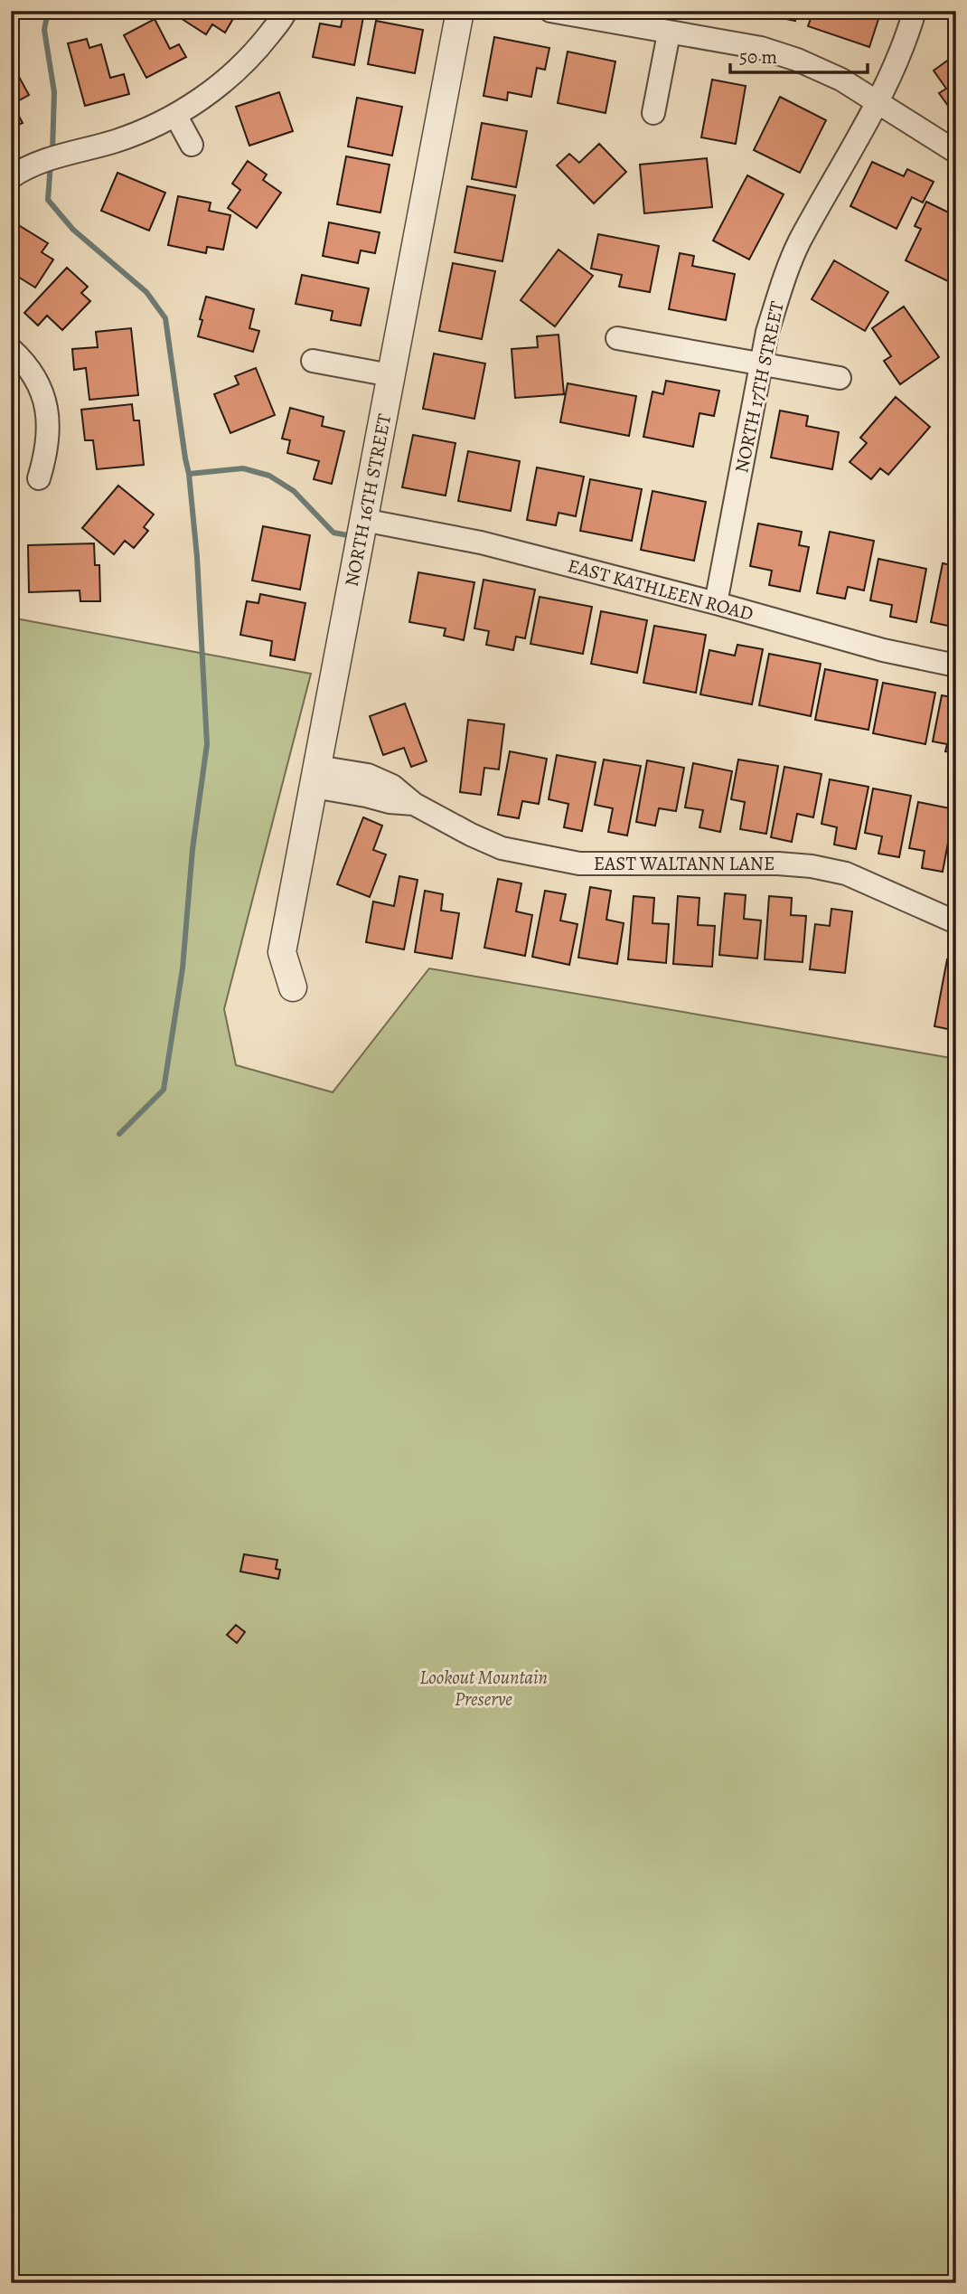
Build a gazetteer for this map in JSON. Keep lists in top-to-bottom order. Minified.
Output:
{"streets":{"street":["NORTH 17TH STREET","NORTH 16TH STREET","EAST KATHLEEN ROAD","EAST WALTANN LANE"]},"crossings":[["NORTH 17TH STREET","EAST KATHLEEN ROAD"],["NORTH 16TH STREET","EAST KATHLEEN ROAD"],["NORTH 16TH STREET","EAST WALTANN LANE"]],"parks":["Lookout Mountain Preserve"],"scale_bar":"50 m"}
